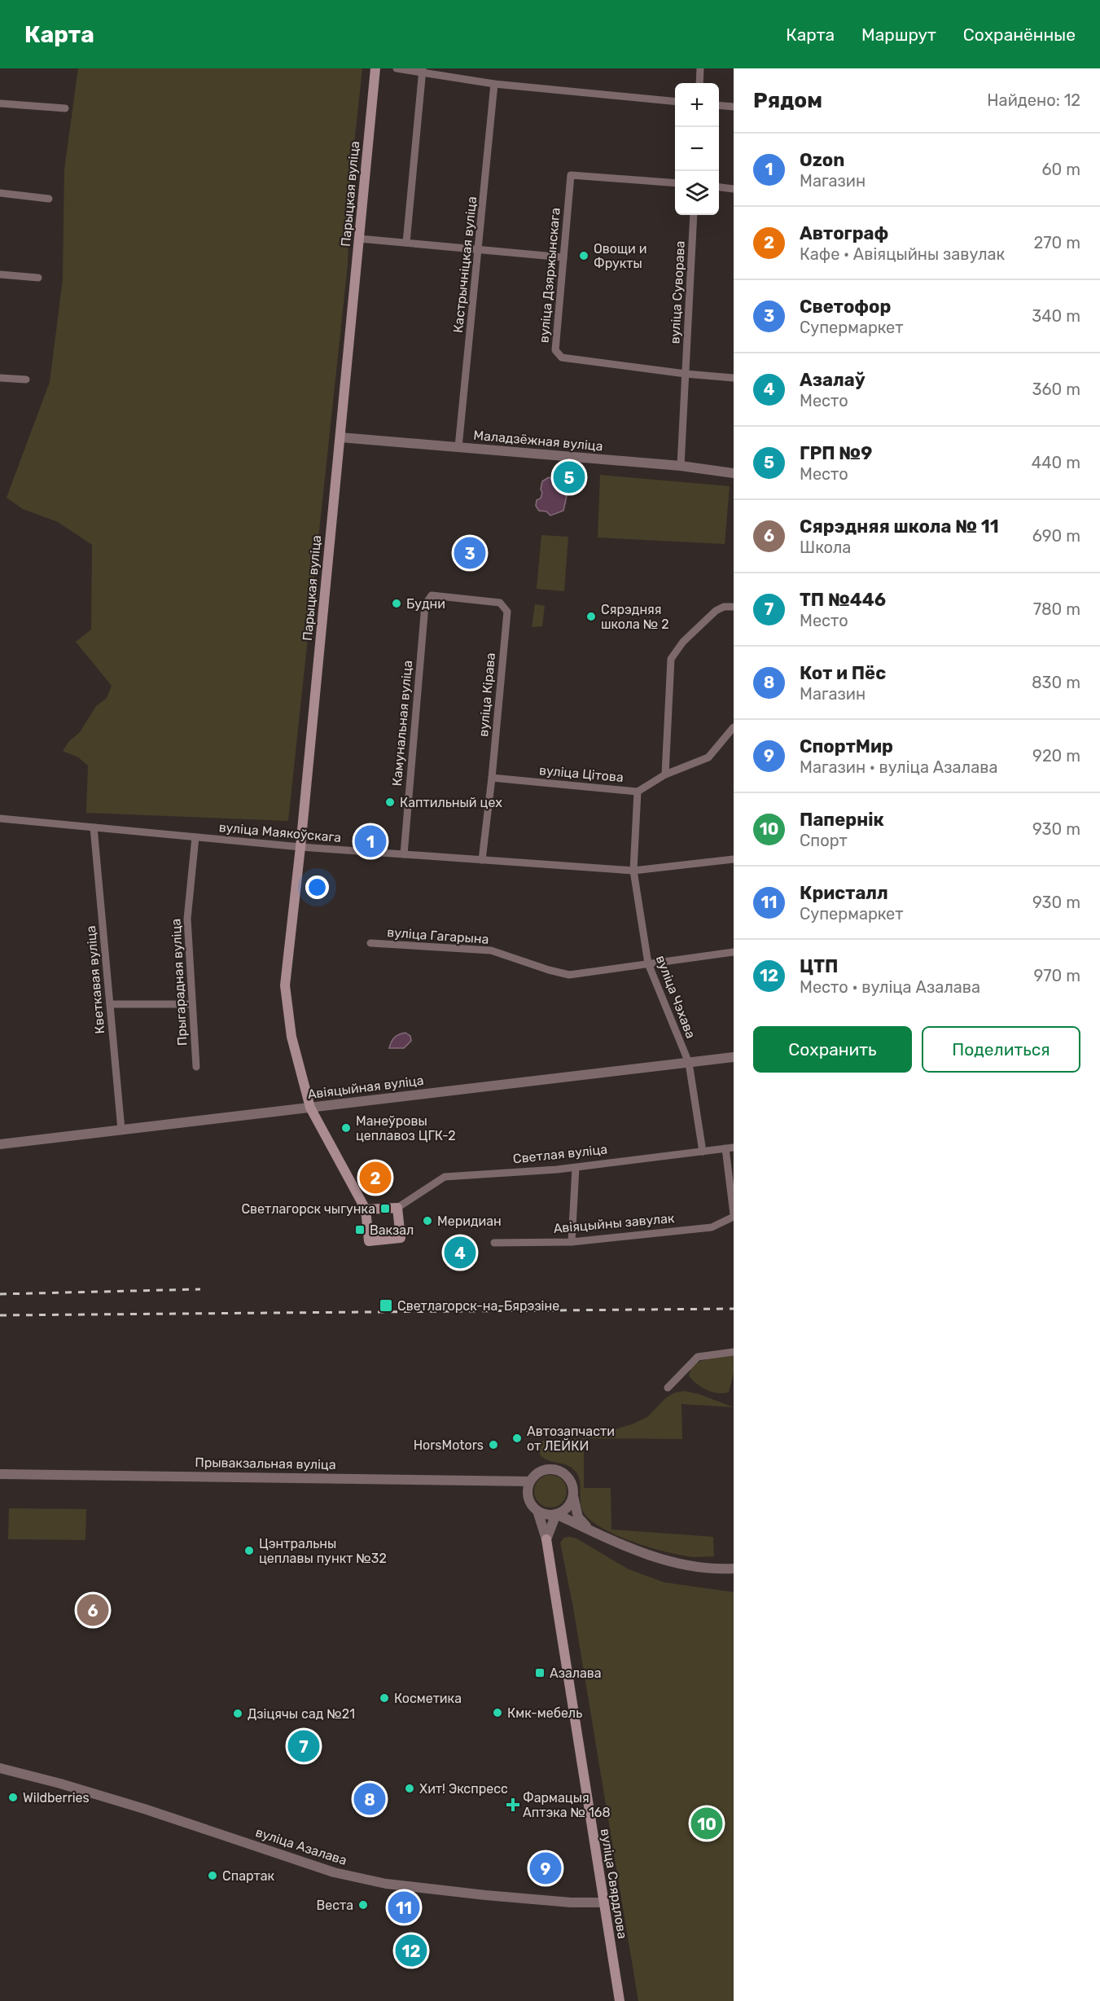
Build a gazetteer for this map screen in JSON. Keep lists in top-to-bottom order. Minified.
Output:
{"streets":{"main road":["Парыцкая вуліца","вуліца Свярдлова"],"street":["Кастрычніцкая вуліца","вуліца Дзяржынскага","вуліца Суворава","Маладзёжная вуліца","вуліца Кірава","Камунальная вуліца","вуліца Цітова","вуліца Маякоўскага","вуліца Гагарына","Кветкавая вуліца","Прыгарадная вуліца","вуліца Чэхава","Авіяцыйная вуліца","Светлая вуліца","Авіяцыйны завулак","Прывакзальная вуліца","вуліца Азалава"]},"crossings":[["Парыцкая вуліца","Маладзёжная вуліца"],["Парыцкая вуліца","вуліца Маякоўскага"],["Парыцкая вуліца","Авіяцыйная вуліца"],["Кастрычніцкая вуліца","Маладзёжная вуліца"],["вуліца Дзяржынскага","вуліца Суворава"],["вуліца Суворава","Маладзёжная вуліца"],["вуліца Кірава","Камунальная вуліца"],["вуліца Кірава","вуліца Цітова"],["вуліца Кірава","вуліца Маякоўскага"],["Камунальная вуліца","вуліца Маякоўскага"],["вуліца Цітова","вуліца Чэхава"],["вуліца Маякоўскага","Кветкавая вуліца"],["вуліца Маякоўскага","Прыгарадная вуліца"],["вуліца Маякоўскага","вуліца Чэхава"],["вуліца Гагарына","вуліца Чэхава"],["Кветкавая вуліца","Авіяцыйная вуліца"],["вуліца Чэхава","Авіяцыйная вуліца"],["вуліца Чэхава","Светлая вуліца"],["Светлая вуліца","Авіяцыйны завулак"],["Прывакзальная вуліца","вуліца Свярдлова"],["вуліца Азалава","вуліца Свярдлова"]],"places":{"other":["Овощи и Фрукты","Будни","Сярэдняя школа № 2","Каптильный цех","Манеўровы цеплавоз ЦГК-2","Меридиан","Автозапчасти от ЛЕЙКИ","HorsMotors","Цэнтральны цеплавы пункт №32","Косметика","Кмк-мебель","Дзіцячы сад №21","Хит! Экспресс","Wildberries","Спартак","Веста"],"transit":["Светлагорск чыгунка","Вакзал","Светлагорск-на-Бярэзіне","Азалава"],"health":["Фармацыя Аптэка № 168"]},"page":{"header":"Карта","nav":["Карта","Маршрут","Сохранённые"],"heading":["Рядом","Найдено: 12"],"map_buttons":["+","−"],"list":[{"mark":"1","name":"Ozon","note":"Магазин","value":"60 m"},{"mark":"2","name":"Автограф","note":"Кафе · Авіяцыйны завулак","value":"270 m"},{"mark":"3","name":"Светофор","note":"Супермаркет","value":"340 m"},{"mark":"4","name":"Азалаў","note":"Место","value":"360 m"},{"mark":"5","name":"ГРП №9","note":"Место","value":"440 m"},{"mark":"6","name":"Сярэдняя школа № 11","note":"Школа","value":"690 m"},{"mark":"7","name":"ТП №446","note":"Место","value":"780 m"},{"mark":"8","name":"Кот и Пёс","note":"Магазин","value":"830 m"},{"mark":"9","name":"СпортМир","note":"Магазин · вуліца Азалава","value":"920 m"},{"mark":"10","name":"Папернік","note":"Спорт","value":"930 m"},{"mark":"11","name":"Кристалл","note":"Супермаркет","value":"930 m"},{"mark":"12","name":"ЦТП","note":"Место · вуліца Азалава","value":"970 m"}],"pins":["5","3","1","2","4","6","7","8","10","9","11","12"],"buttons":["Сохранить","Поделиться"]}}
